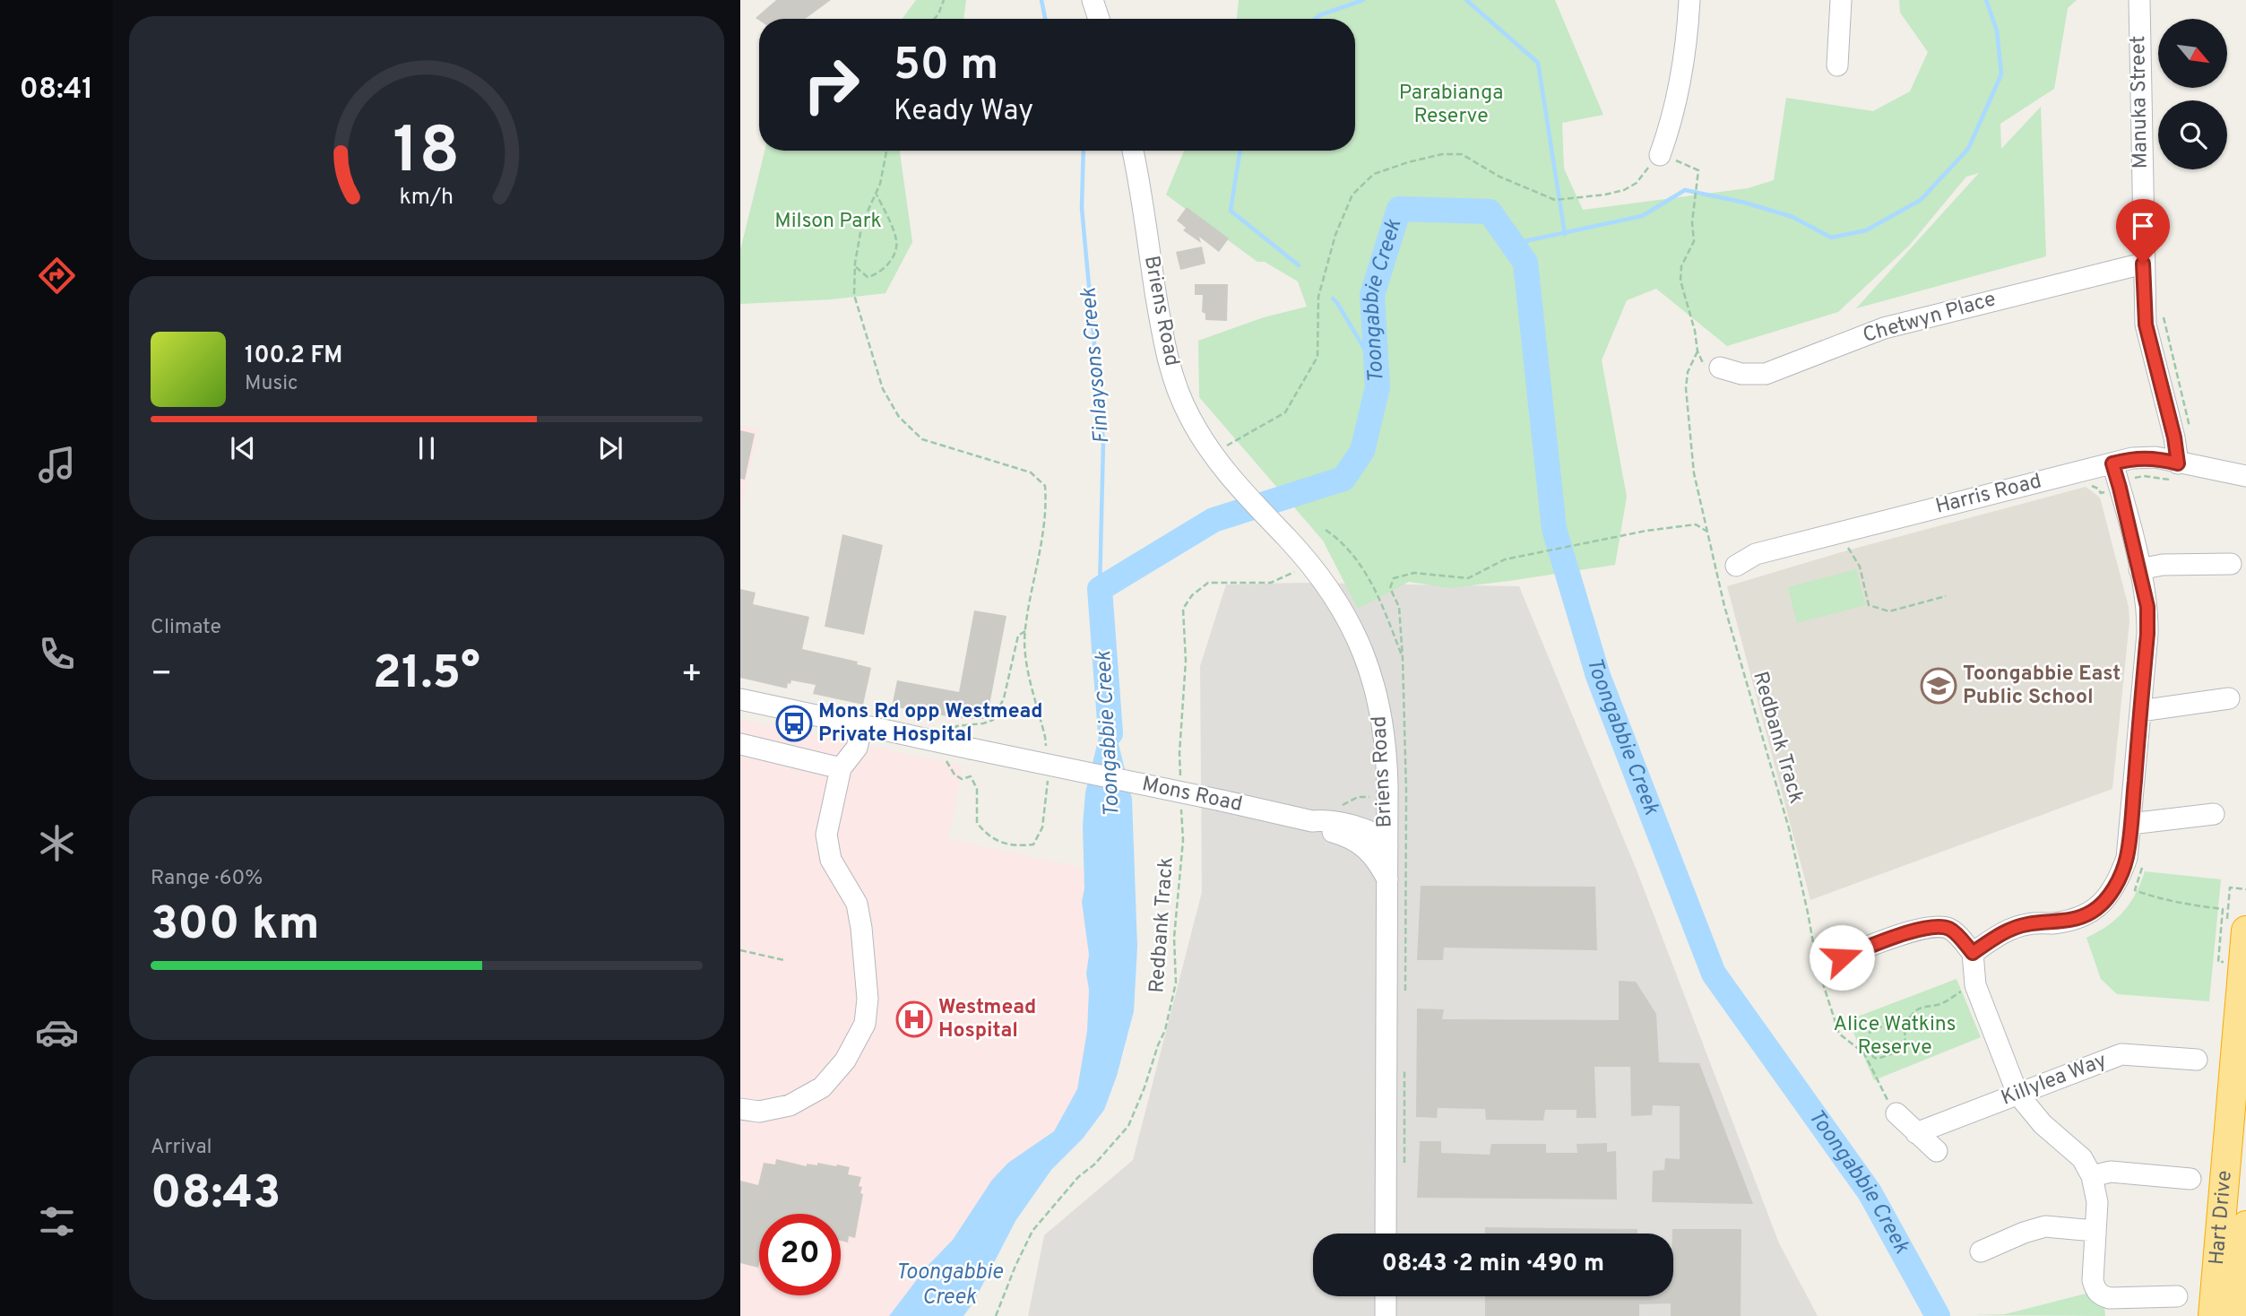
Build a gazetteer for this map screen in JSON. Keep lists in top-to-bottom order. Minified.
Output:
{"streets":{"highway":["Hart Drive"],"street":["Manuka Street","Briens Road","Chetwyn Place","Harris Road","Mons Road","Killylea Way"],"path":["Redbank Track"]},"crossings":[["Manuka Street","Chetwyn Place"],["Manuka Street","Harris Road"],["Briens Road","Mons Road"]],"water":["Toongabbie Creek","Finlaysons Creek"],"parks":["Parabianga Reserve","Milson Park","Alice Watkins Reserve"],"places":{"school or university":["Toongabbie East Public School"],"bus stop":["Mons Rd opp Westmead Private Hospital"],"hospital":["Westmead Hospital"]},"north":"bottom right","page":{"tabs":"08:41","turn":["50 m","Keady Way"],"song":["100.2 FM","Music"],"tile":["Climate",["Range · 60%","300 km"],["Arrival","08:43"]],"heat":["−","21.5°","+"],"limit":"20","trip":"08:43 · 2 min · 490 m","gauge":["18","km/h"]}}
